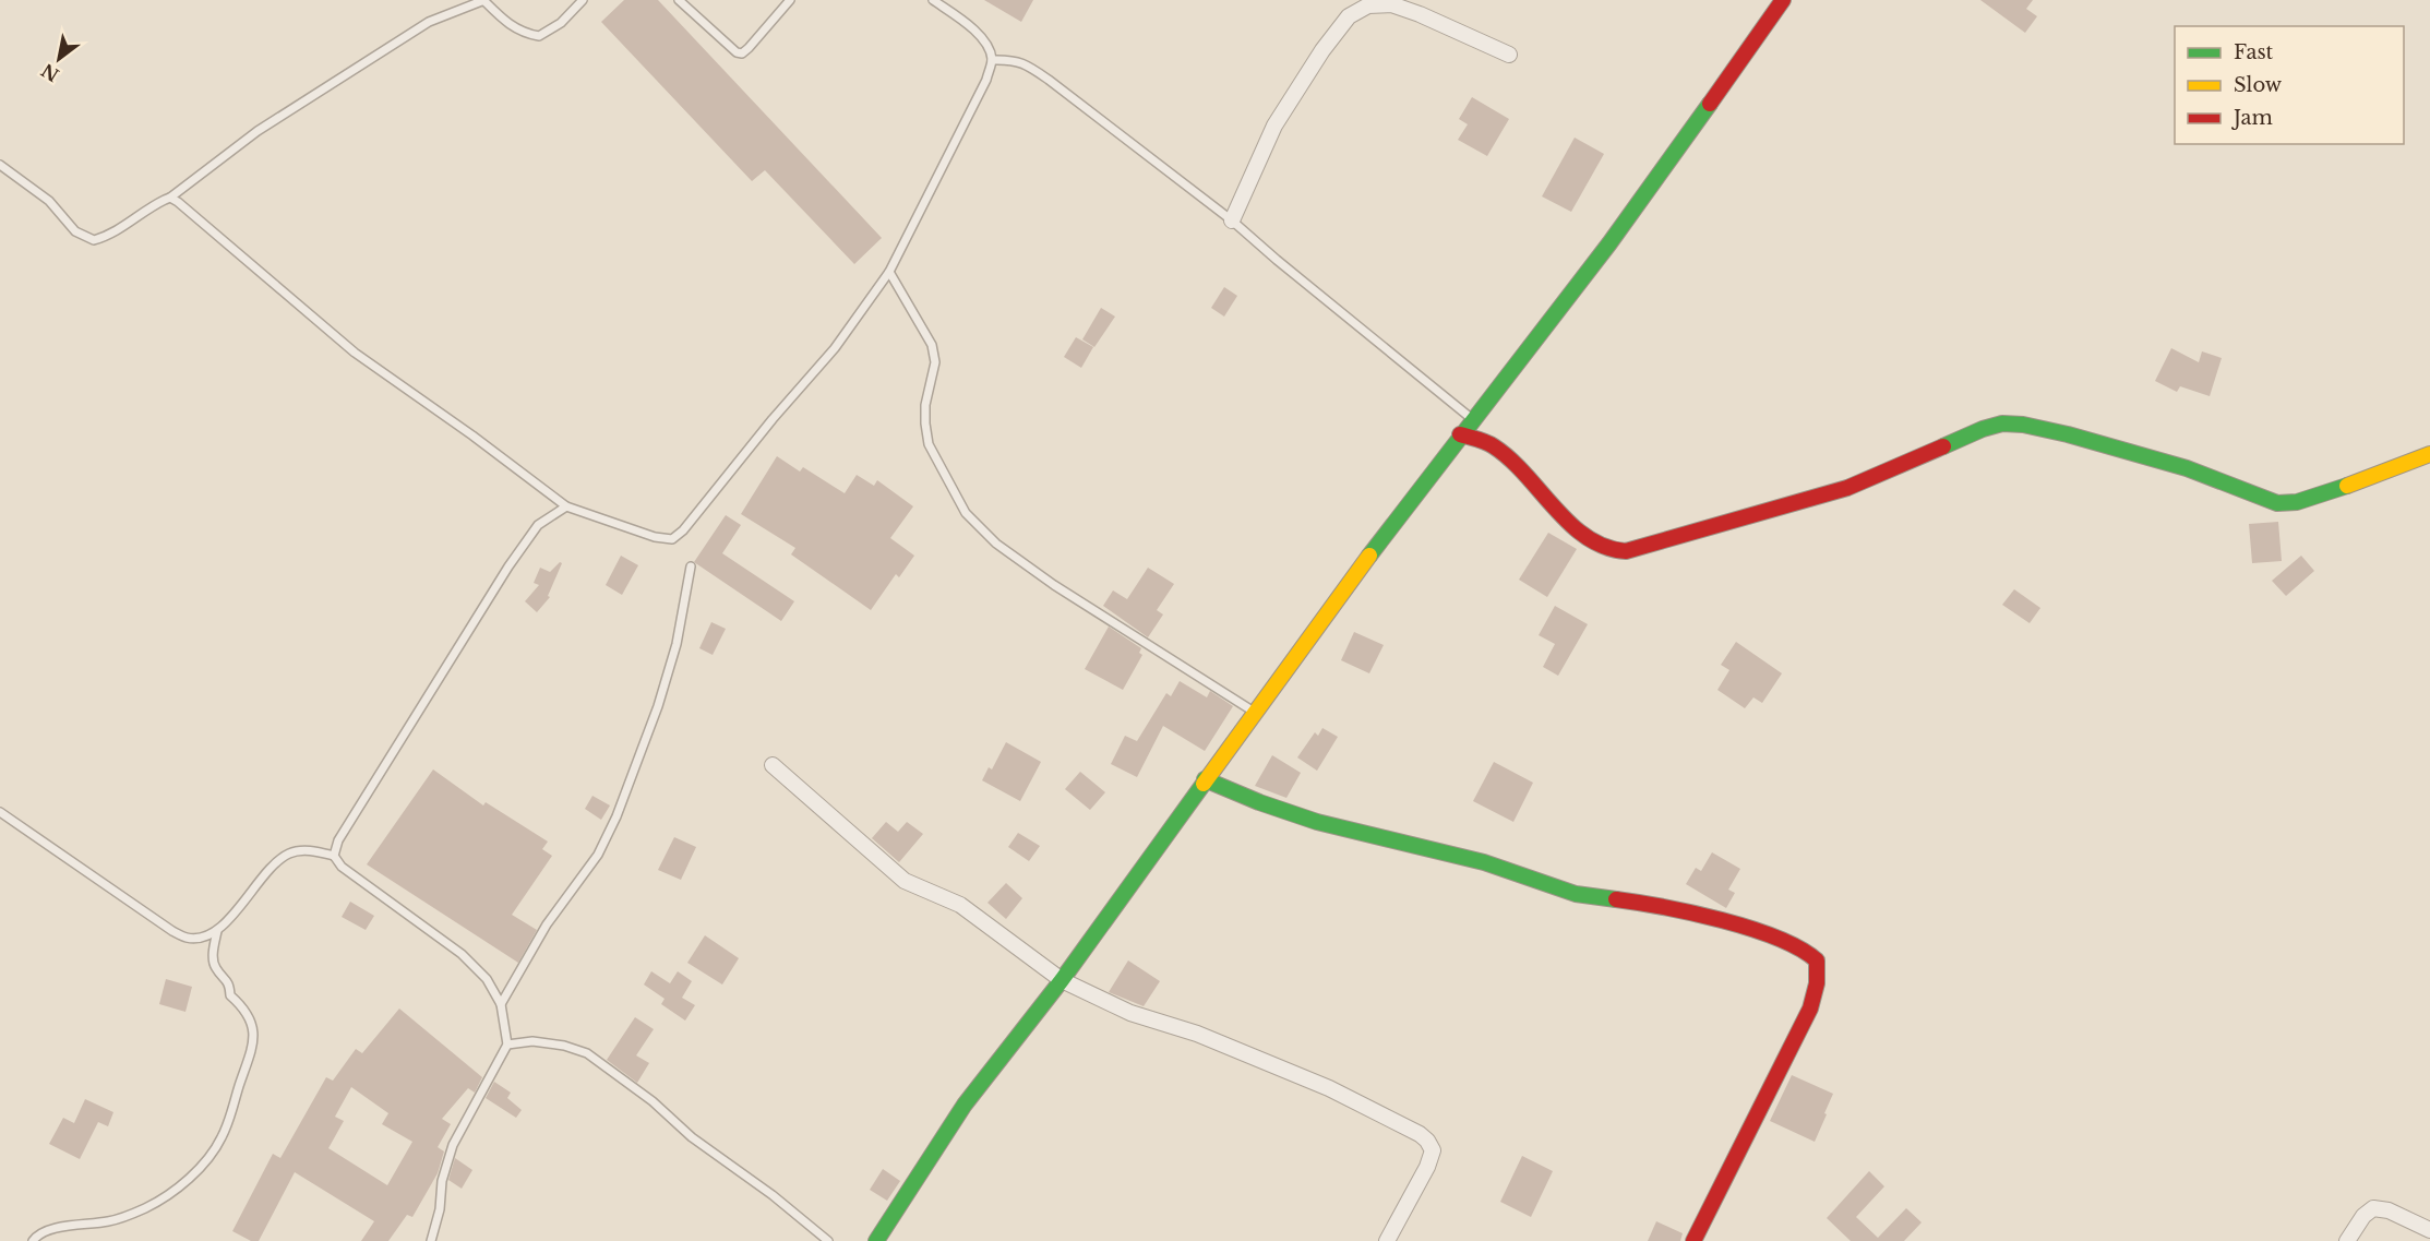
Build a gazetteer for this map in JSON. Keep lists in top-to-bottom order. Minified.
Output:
{"legend":["Fast","Slow","Jam"],"north":"bottom left"}
